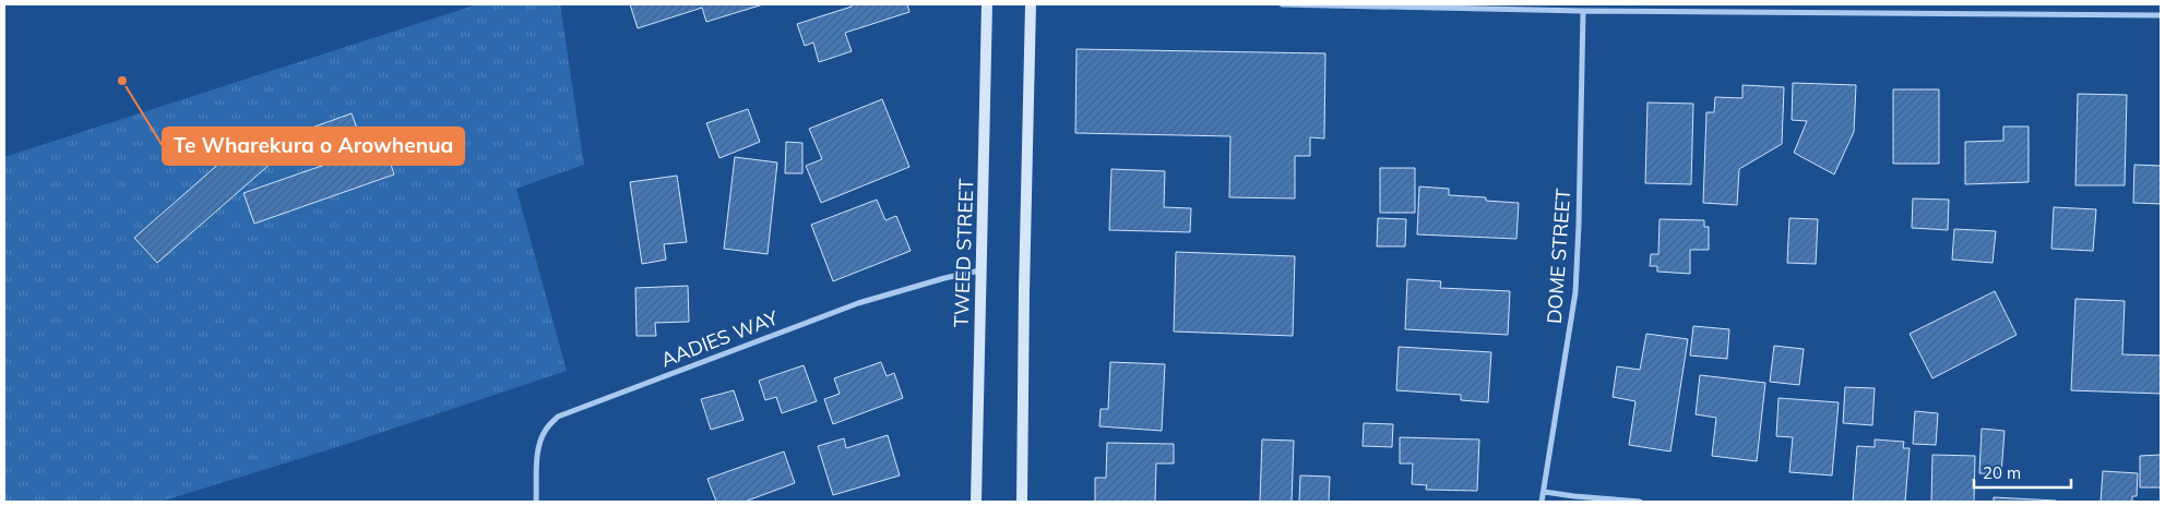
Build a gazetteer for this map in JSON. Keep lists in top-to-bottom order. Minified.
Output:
{"streets":{"main road":["TWEED STREET"],"street":["DOME STREET","AADIES WAY"]},"crossings":[["TWEED STREET","AADIES WAY"]],"places":["Te Wharekura o Arowhenua"],"scale_bar":"20 m"}
